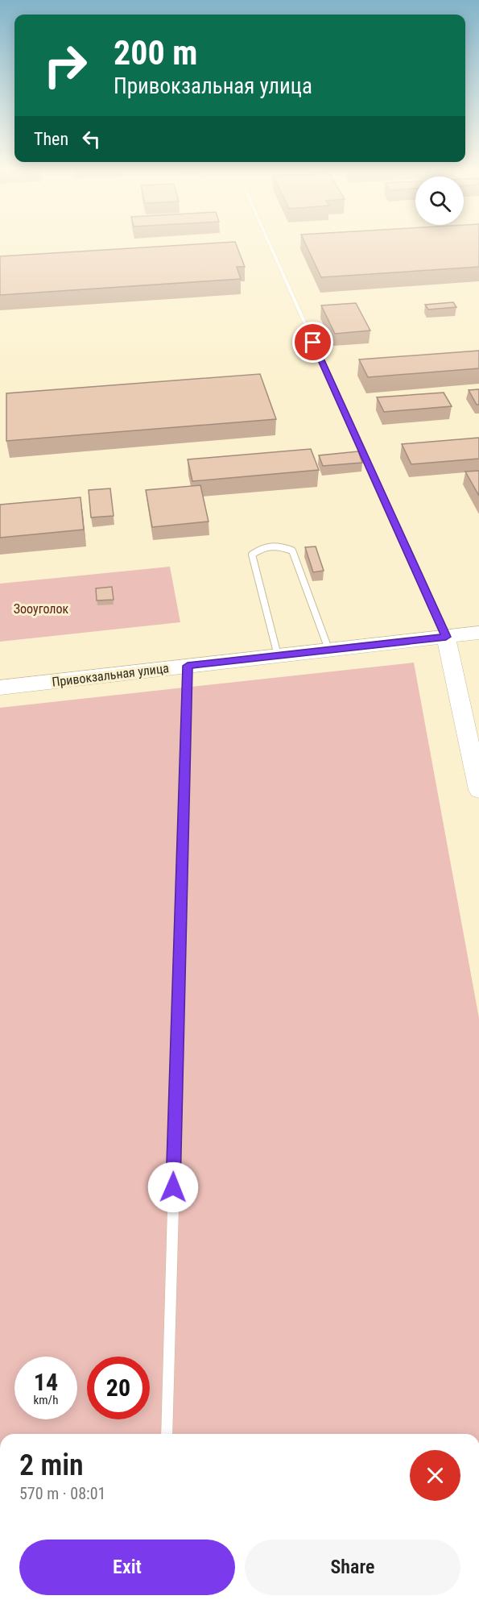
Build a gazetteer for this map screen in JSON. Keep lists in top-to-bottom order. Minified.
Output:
{"streets":{"main road":["Привокзальная улица"]},"parks":["Зооуголок"],"page":{"turn":["200 m","Привокзальная улица"],"then":"Then","speed":"14 km/h","limit":"20","heading":["2 min","570 m · 08:01"],"buttons":["Exit","Share"]}}
